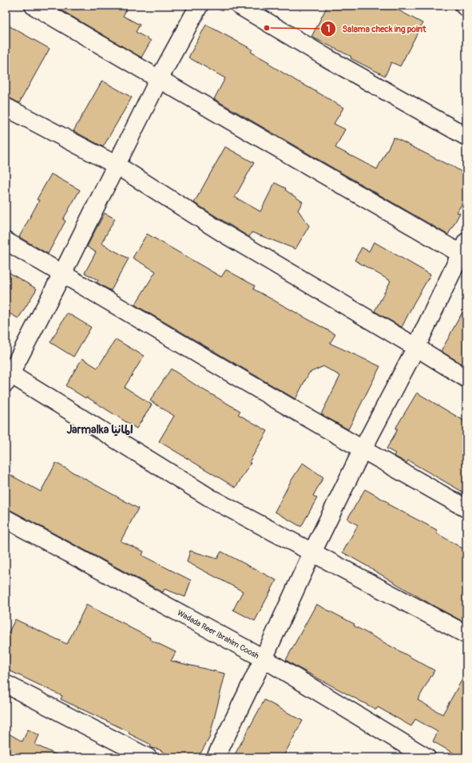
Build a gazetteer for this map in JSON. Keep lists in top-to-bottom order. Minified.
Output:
{"streets":{"street":["Wadada Reer Ibrahim Coosh"]},"districts":["Jarmalka المانيا"],"places":["Salama check ing point"]}
